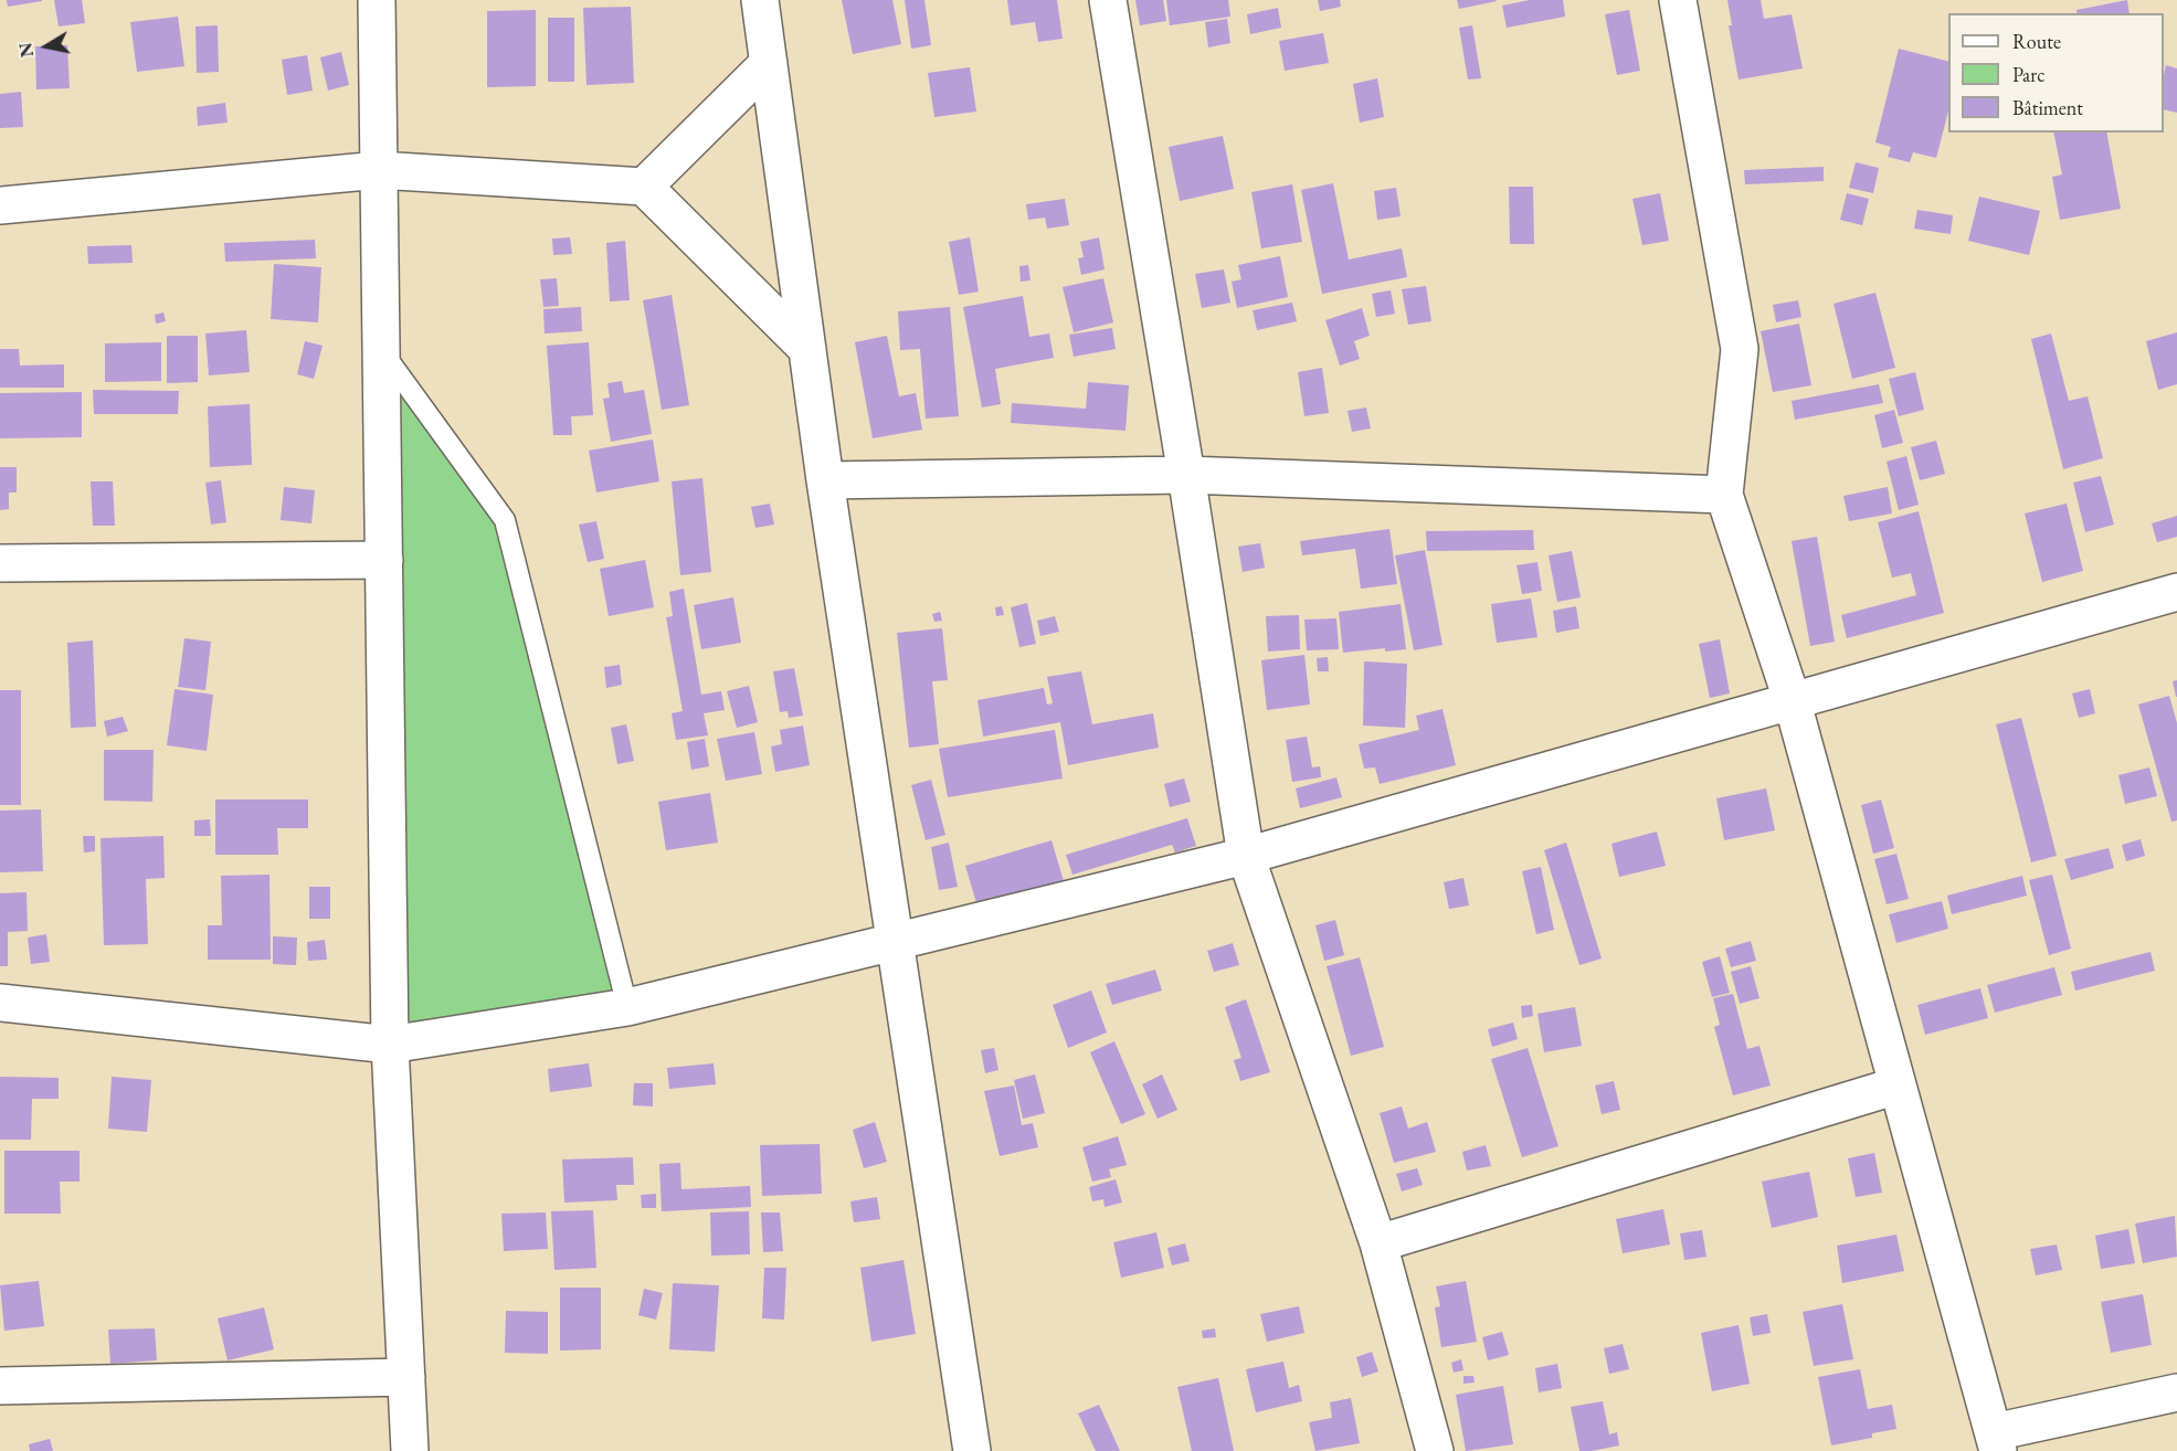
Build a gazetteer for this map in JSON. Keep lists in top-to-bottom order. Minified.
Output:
{"legend":["Route","Parc","Bâtiment"],"north":"left"}
